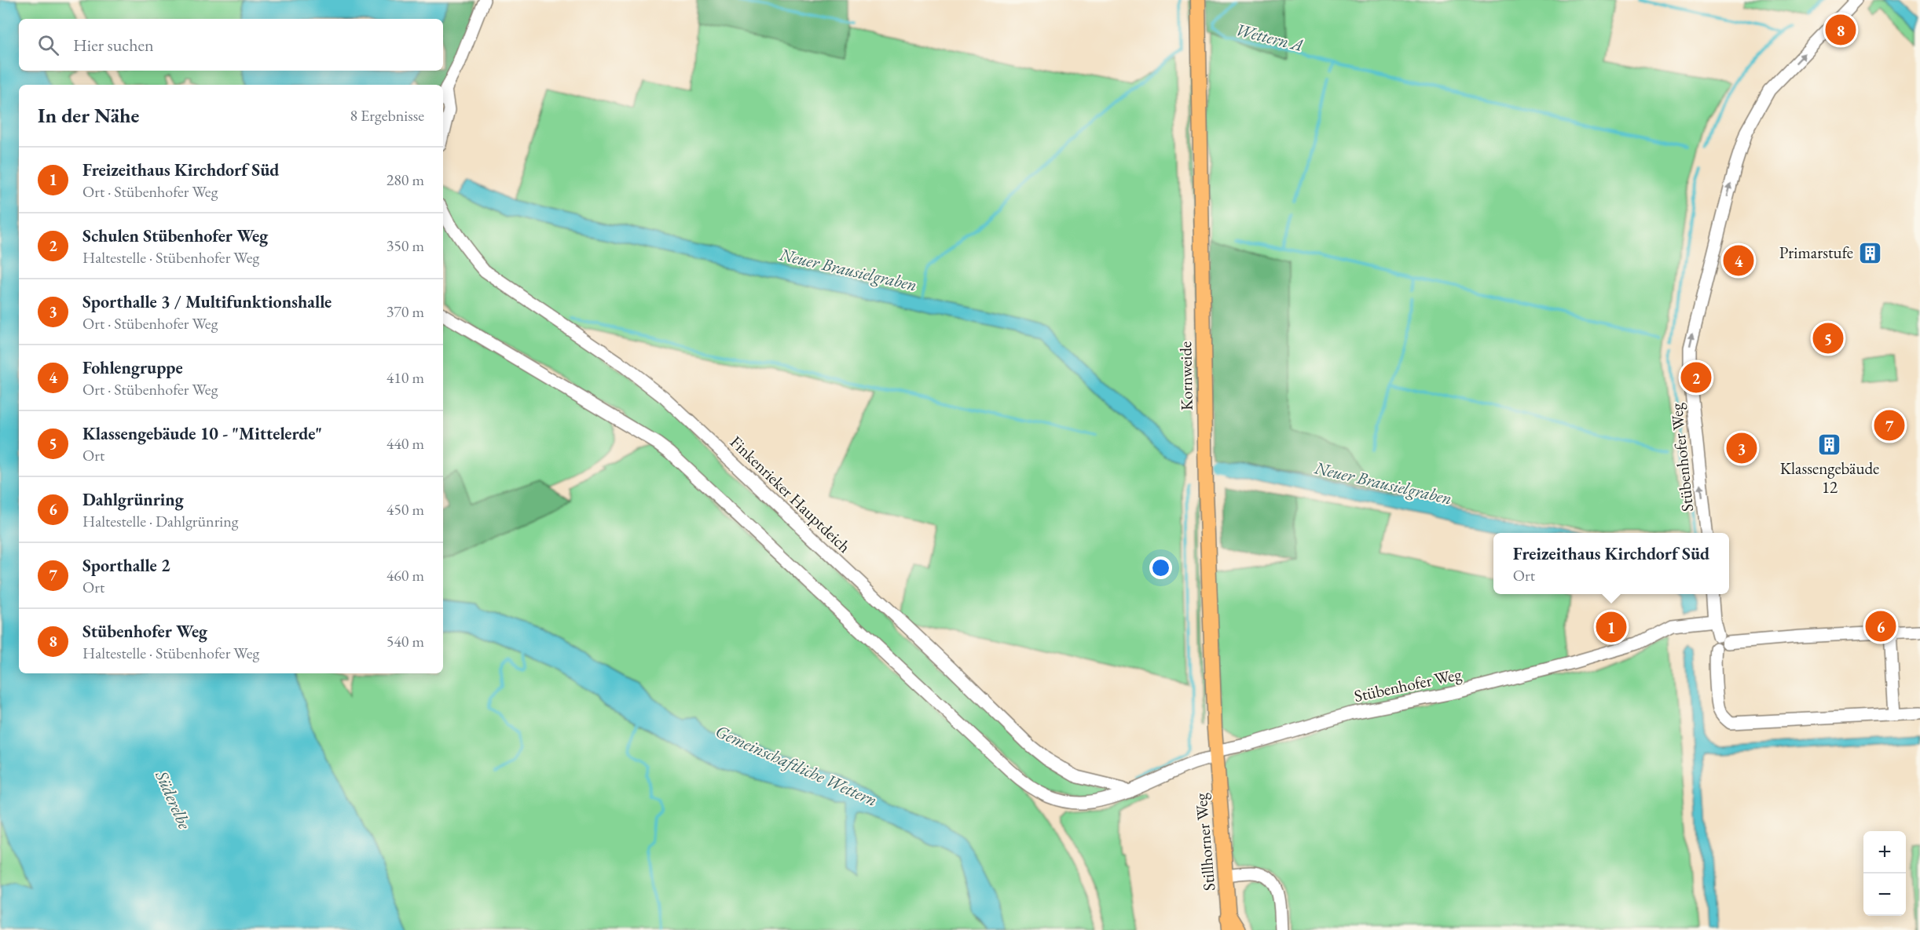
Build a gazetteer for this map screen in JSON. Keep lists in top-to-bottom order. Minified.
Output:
{"streets":{"main road":["Kornweide","Stillhorner Weg"],"street":["Stübenhofer Weg","Finkenrieker Hauptdeich"]},"crossings":[["Kornweide","Stübenhofer Weg"],["Kornweide","Stillhorner Weg"],["Stübenhofer Weg","Stillhorner Weg"]],"one_way":["Stübenhofer Weg"],"water":["Wettern A","Neuer Brausielgraben","Gemeinschaftliche Wettern","Süderelbe"],"places":{"building":["Primarstufe","Klassengebäude 12"]},"page":{"pins":["8","4","5","2","7","3","6","1"],"search":"Hier suchen","heading":["In der Nähe","8 Ergebnisse"],"list":[{"mark":"1","name":"Freizeithaus Kirchdorf Süd","note":"Ort · Stübenhofer Weg","value":"280 m"},{"mark":"2","name":"Schulen Stübenhofer Weg","note":"Haltestelle · Stübenhofer Weg","value":"350 m"},{"mark":"3","name":"Sporthalle 3 / Multifunktionshalle","note":"Ort · Stübenhofer Weg","value":"370 m"},{"mark":"4","name":"Fohlengruppe","note":"Ort · Stübenhofer Weg","value":"410 m"},{"mark":"5","name":"Klassengebäude 10 - \"Mittelerde\"","note":"Ort","value":"440 m"},{"mark":"6","name":"Dahlgrünring","note":"Haltestelle · Dahlgrünring","value":"450 m"},{"mark":"7","name":"Sporthalle 2","note":"Ort","value":"460 m"},{"mark":"8","name":"Stübenhofer Weg","note":"Haltestelle · Stübenhofer Weg","value":"540 m"}],"popup":["Freizeithaus Kirchdorf Süd","Ort"],"map_buttons":["+","−"]}}
